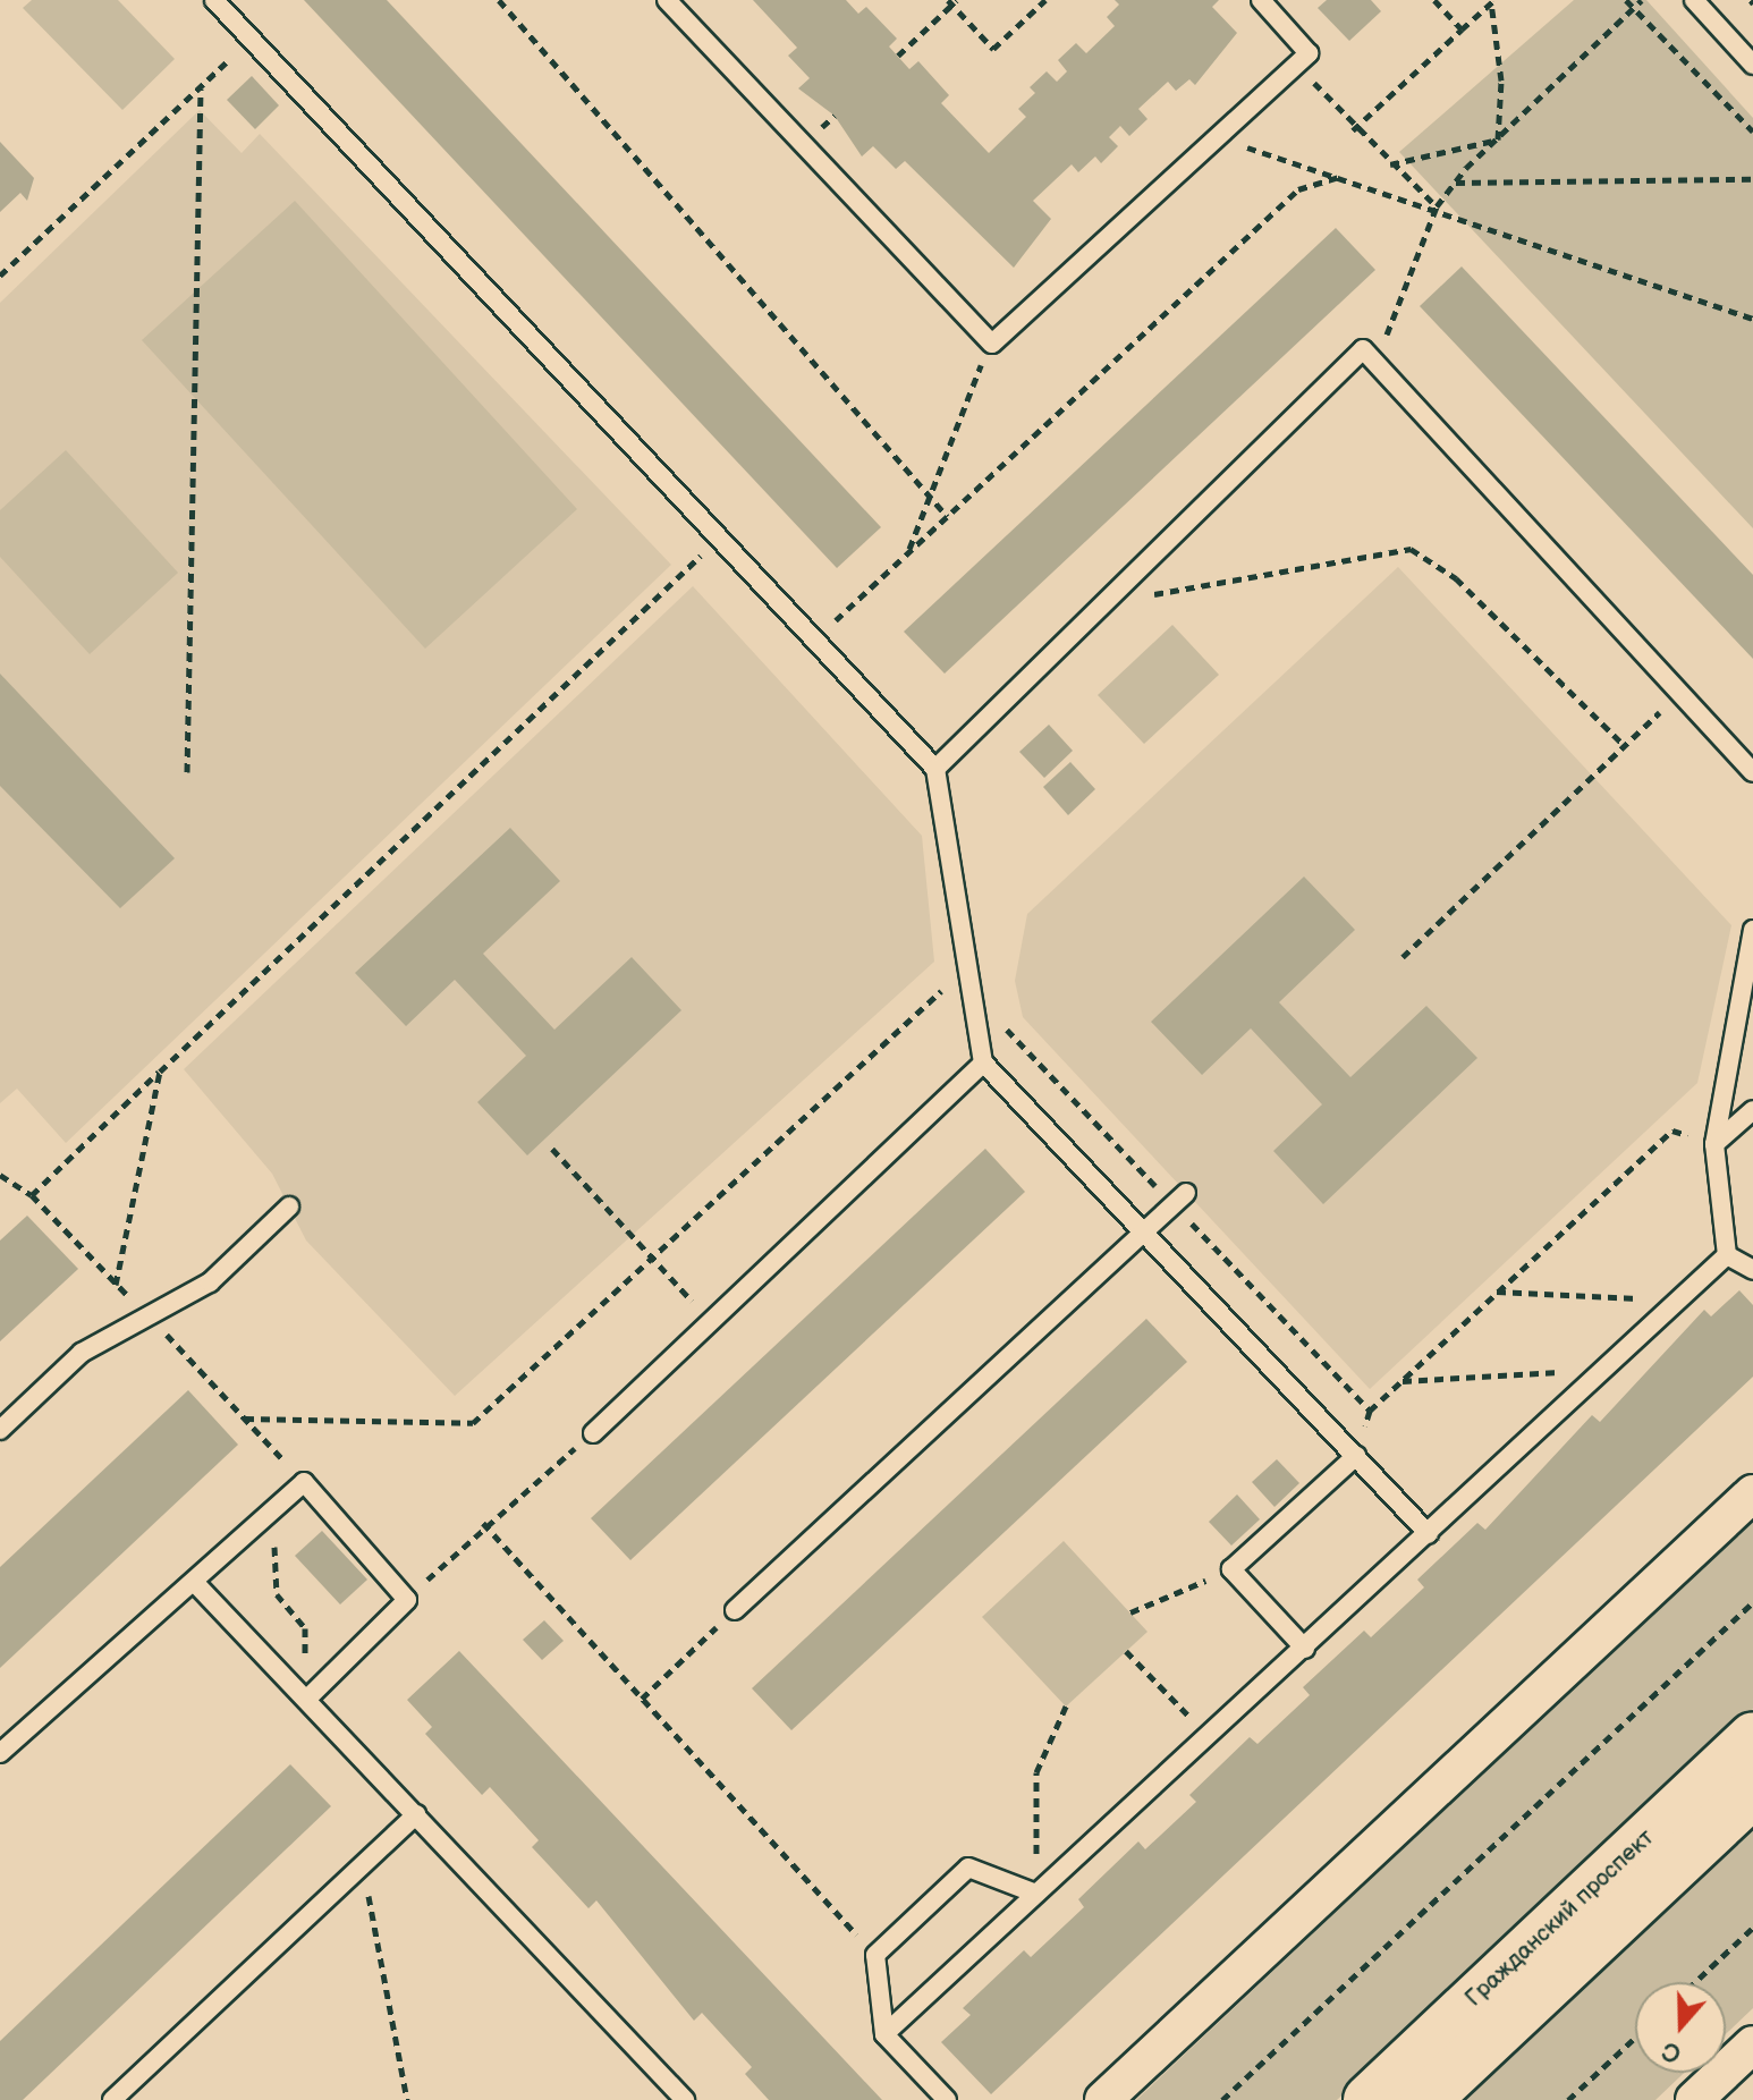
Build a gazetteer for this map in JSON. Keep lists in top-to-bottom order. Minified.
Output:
{"streets":{"main road":["Гражданский проспект"]},"north":"bottom"}
